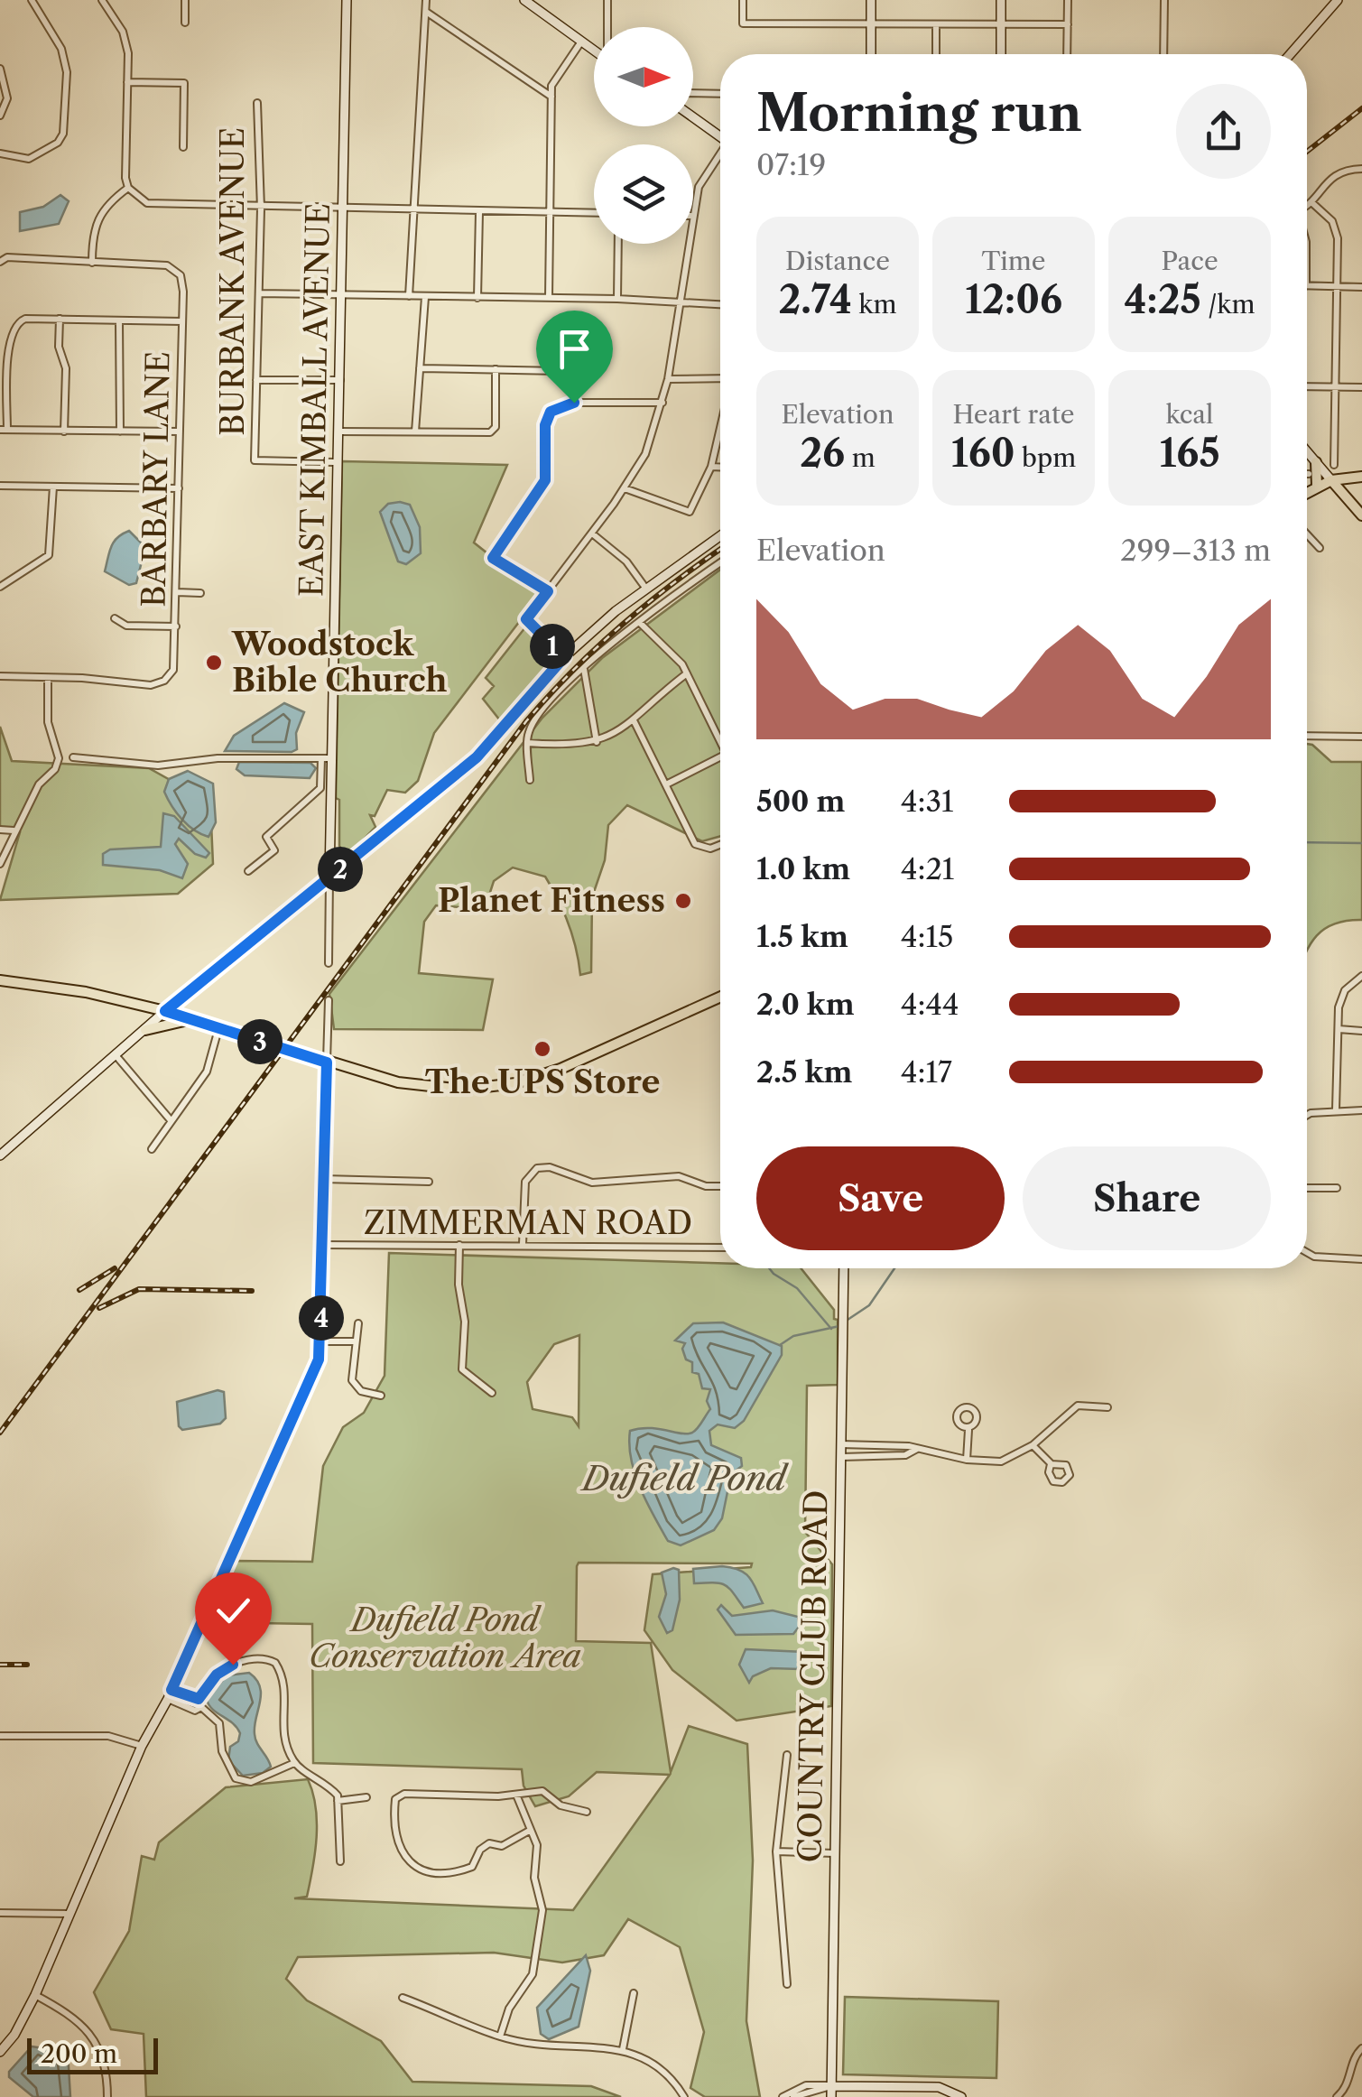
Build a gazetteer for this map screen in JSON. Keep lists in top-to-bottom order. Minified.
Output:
{"streets":{"street":["BURBANK AVENUE","EAST KIMBALL AVENUE","BARBARY LANE","ZIMMERMAN ROAD","COUNTRY CLUB ROAD"]},"water":["Dufield Pond"],"parks":["Dufield Pond Conservation Area"],"places":["Woodstock Bible Church","Planet Fitness","The UPS Store"],"scale_bar":"200 m","north":"right","page":{"heading":["Morning run","07:19"],"stats":[["Distance","2.74 km"],["Time","12:06"],["Pace","4:25 /km"],["Elevation","26 m"],["Heart rate","160 bpm"],["kcal","165"]],"chart":["Elevation","299–313 m"],"pins":["1","2","3","4"],"list":[{"name":"500 m","note":"4:31"},{"name":"1.0 km","note":"4:21"},{"name":"1.5 km","note":"4:15"},{"name":"2.0 km","note":"4:44"},{"name":"2.5 km","note":"4:17"}],"buttons":["Save","Share"],"scale":"200 m"}}
